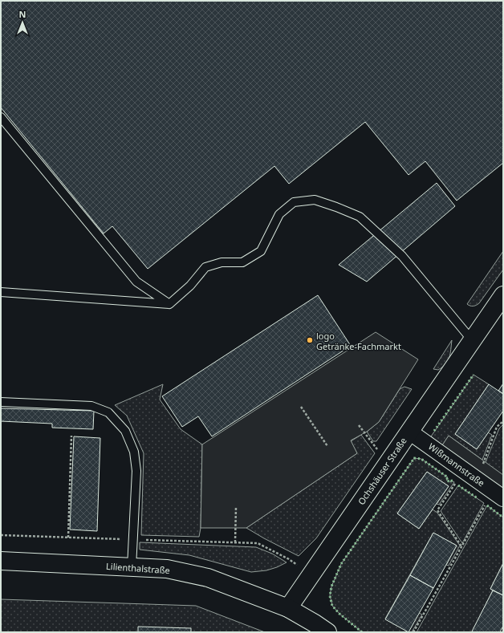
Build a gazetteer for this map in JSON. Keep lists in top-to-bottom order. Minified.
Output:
{"streets":{"street":["Wißmannstraße","Ochshäuser Straße","Lilienthalstraße"]},"crossings":[["Wißmannstraße","Ochshäuser Straße"],["Ochshäuser Straße","Lilienthalstraße"]],"places":["logo Getränke-Fachmarkt"],"north":"top"}
